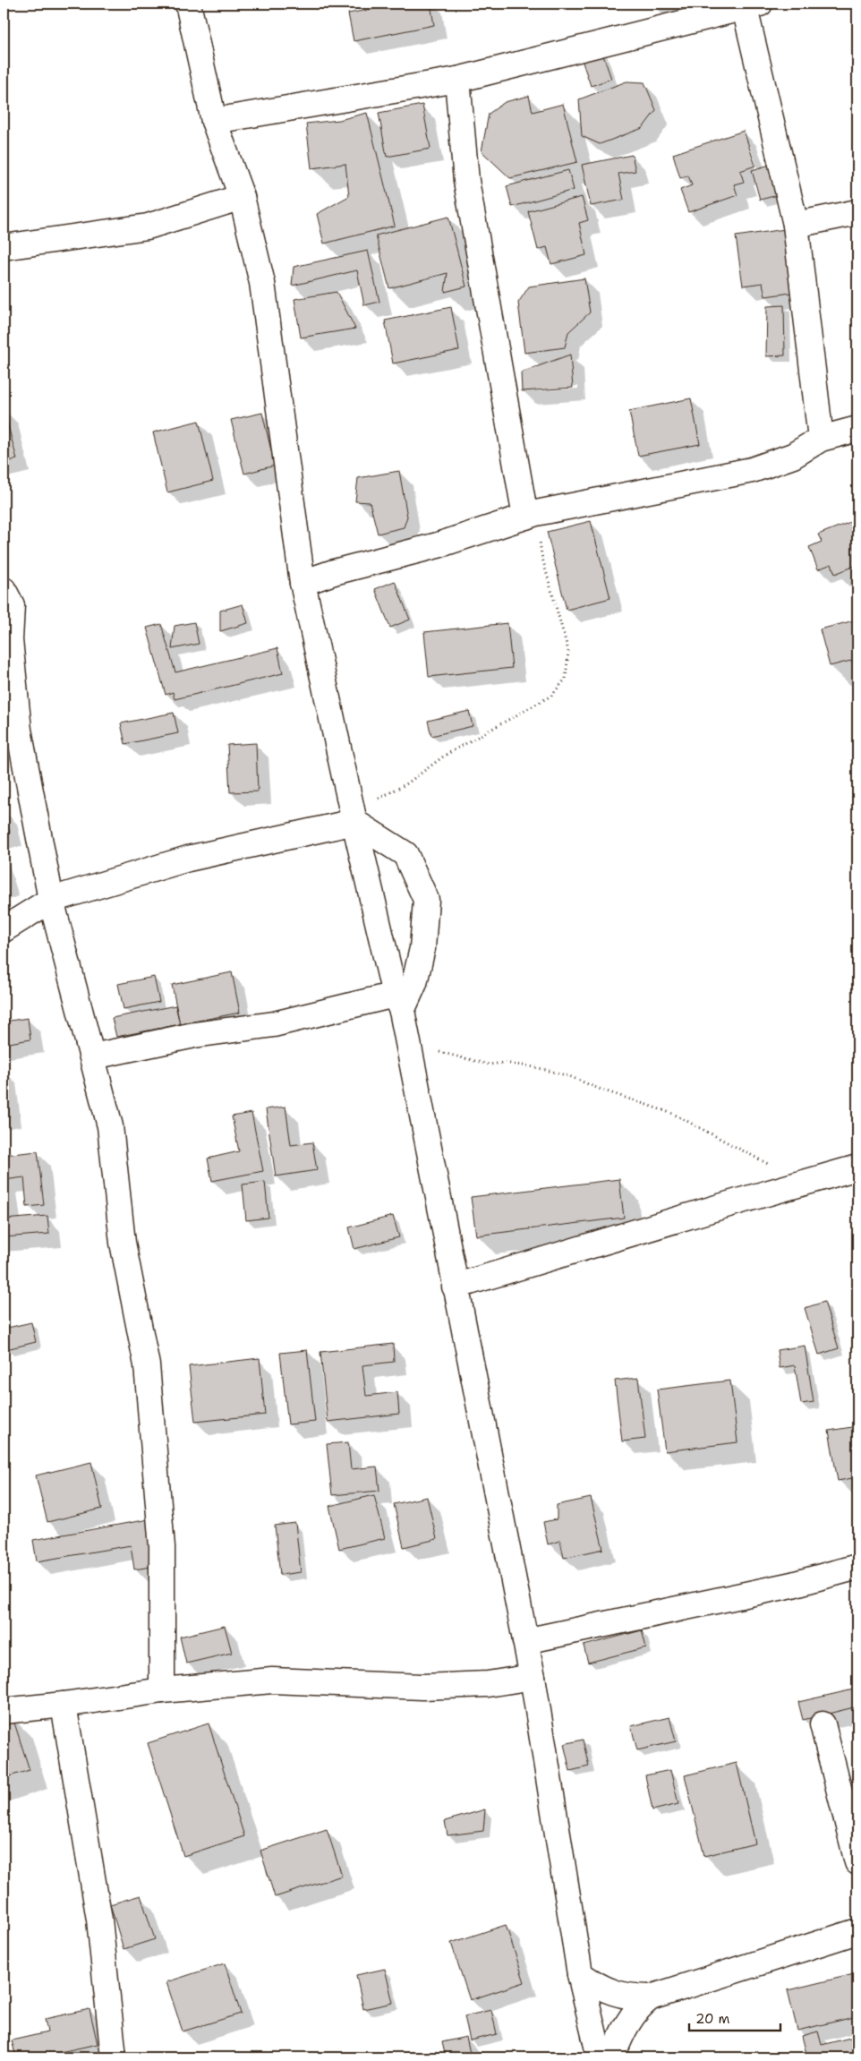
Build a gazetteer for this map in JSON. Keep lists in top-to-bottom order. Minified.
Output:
{"scale_bar":"20 m"}
